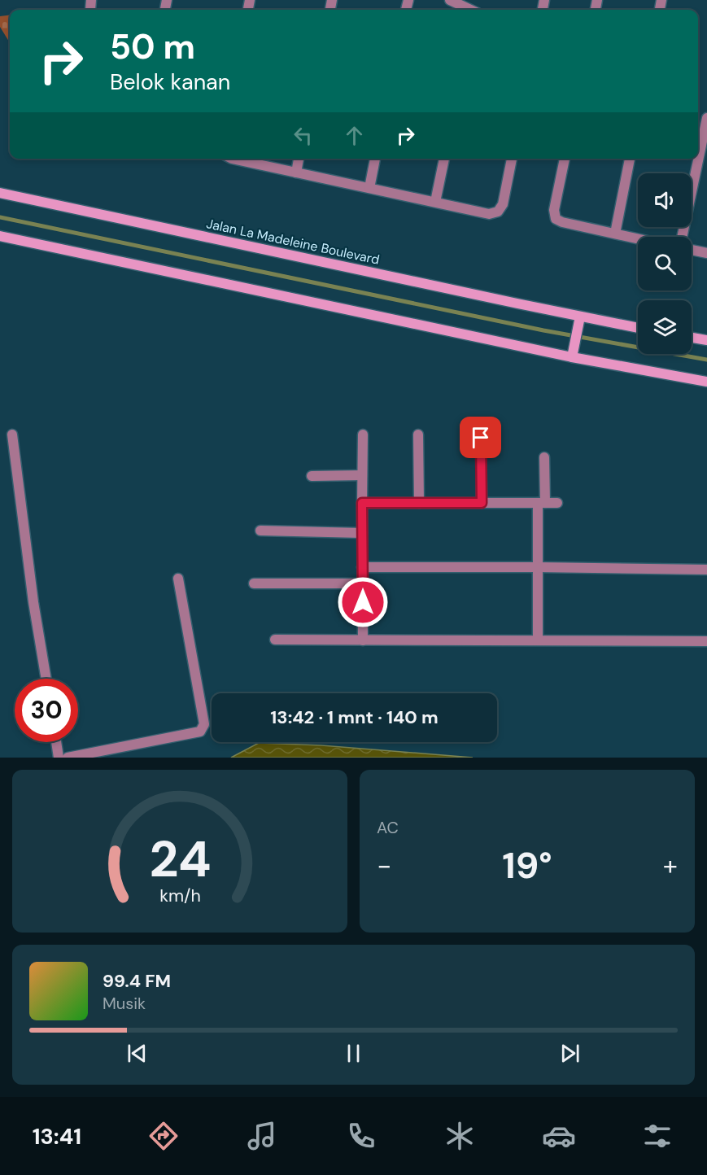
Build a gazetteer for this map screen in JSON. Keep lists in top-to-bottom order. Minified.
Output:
{"streets":{"street":["Jalan La Madeleine Boulevard"]},"page":{"turn":["50 m","Belok kanan"],"limit":"30","trip":"13:42 · 1 mnt · 140 m","tile":"AC","heat":["−","19°","+"],"song":["99.4 FM","Musik"],"tabs":"13:41","gauge":["24","km/h"]}}
